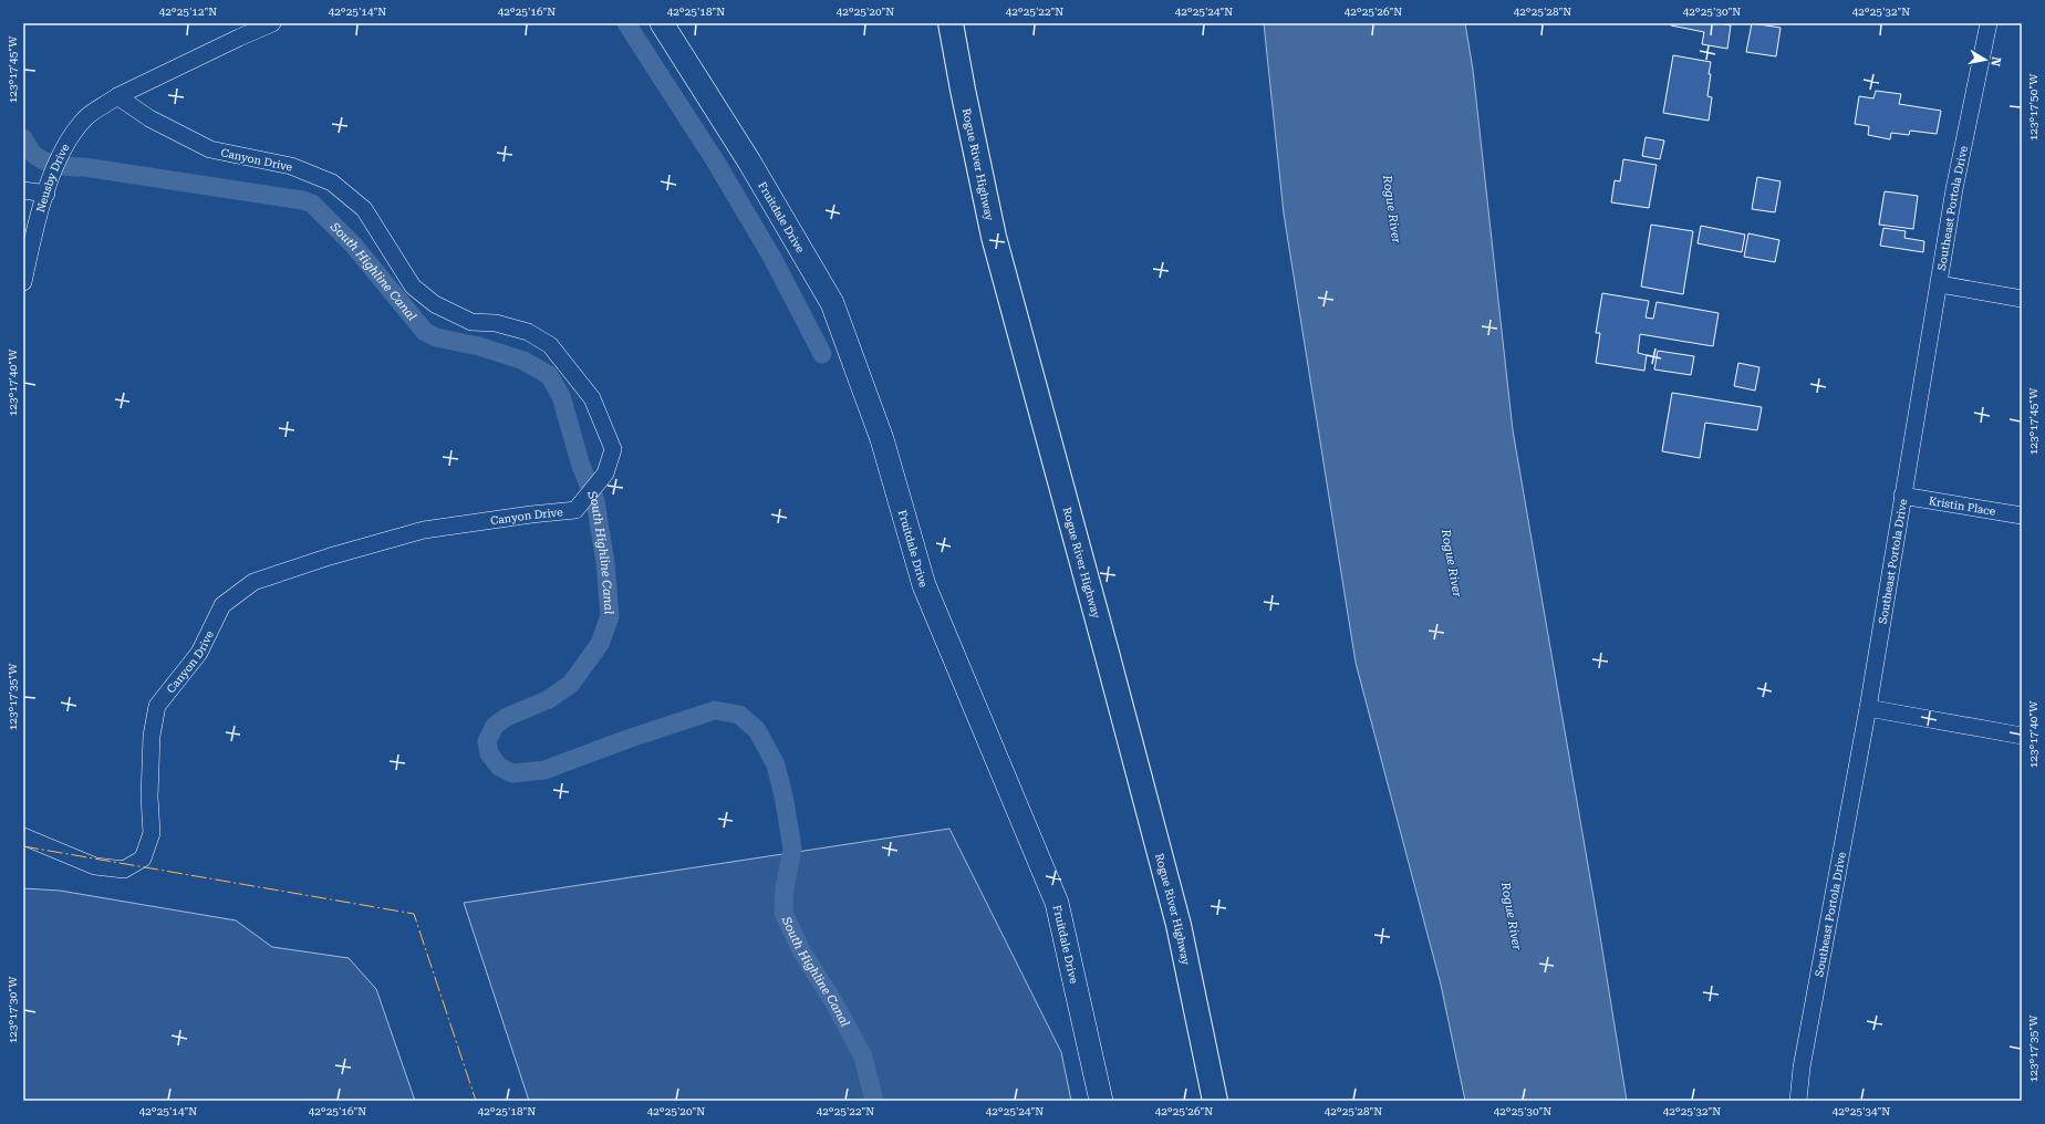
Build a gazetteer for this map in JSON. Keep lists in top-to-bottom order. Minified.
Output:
{"streets":{"main road":["Rogue River Highway"],"street":["Canyon Drive","Neusby Drive","Southeast Portola Drive","Fruitdale Drive","Kristin Place"]},"crossings":[["Canyon Drive","Neusby Drive"],["Southeast Portola Drive","Kristin Place"]],"water":["Rogue River","South Highline Canal"],"north":"right","coordinates":["42°25'12\"N","42°25'14\"N","42°25'16\"N","42°25'18\"N","42°25'20\"N","42°25'22\"N","42°25'24\"N","42°25'26\"N","42°25'28\"N","42°25'30\"N","42°25'32\"N","123°17'45\"W","123°17'50\"W","123°17'40\"W","123°17'35\"W","123°17'30\"W","42°25'34\"N"]}
